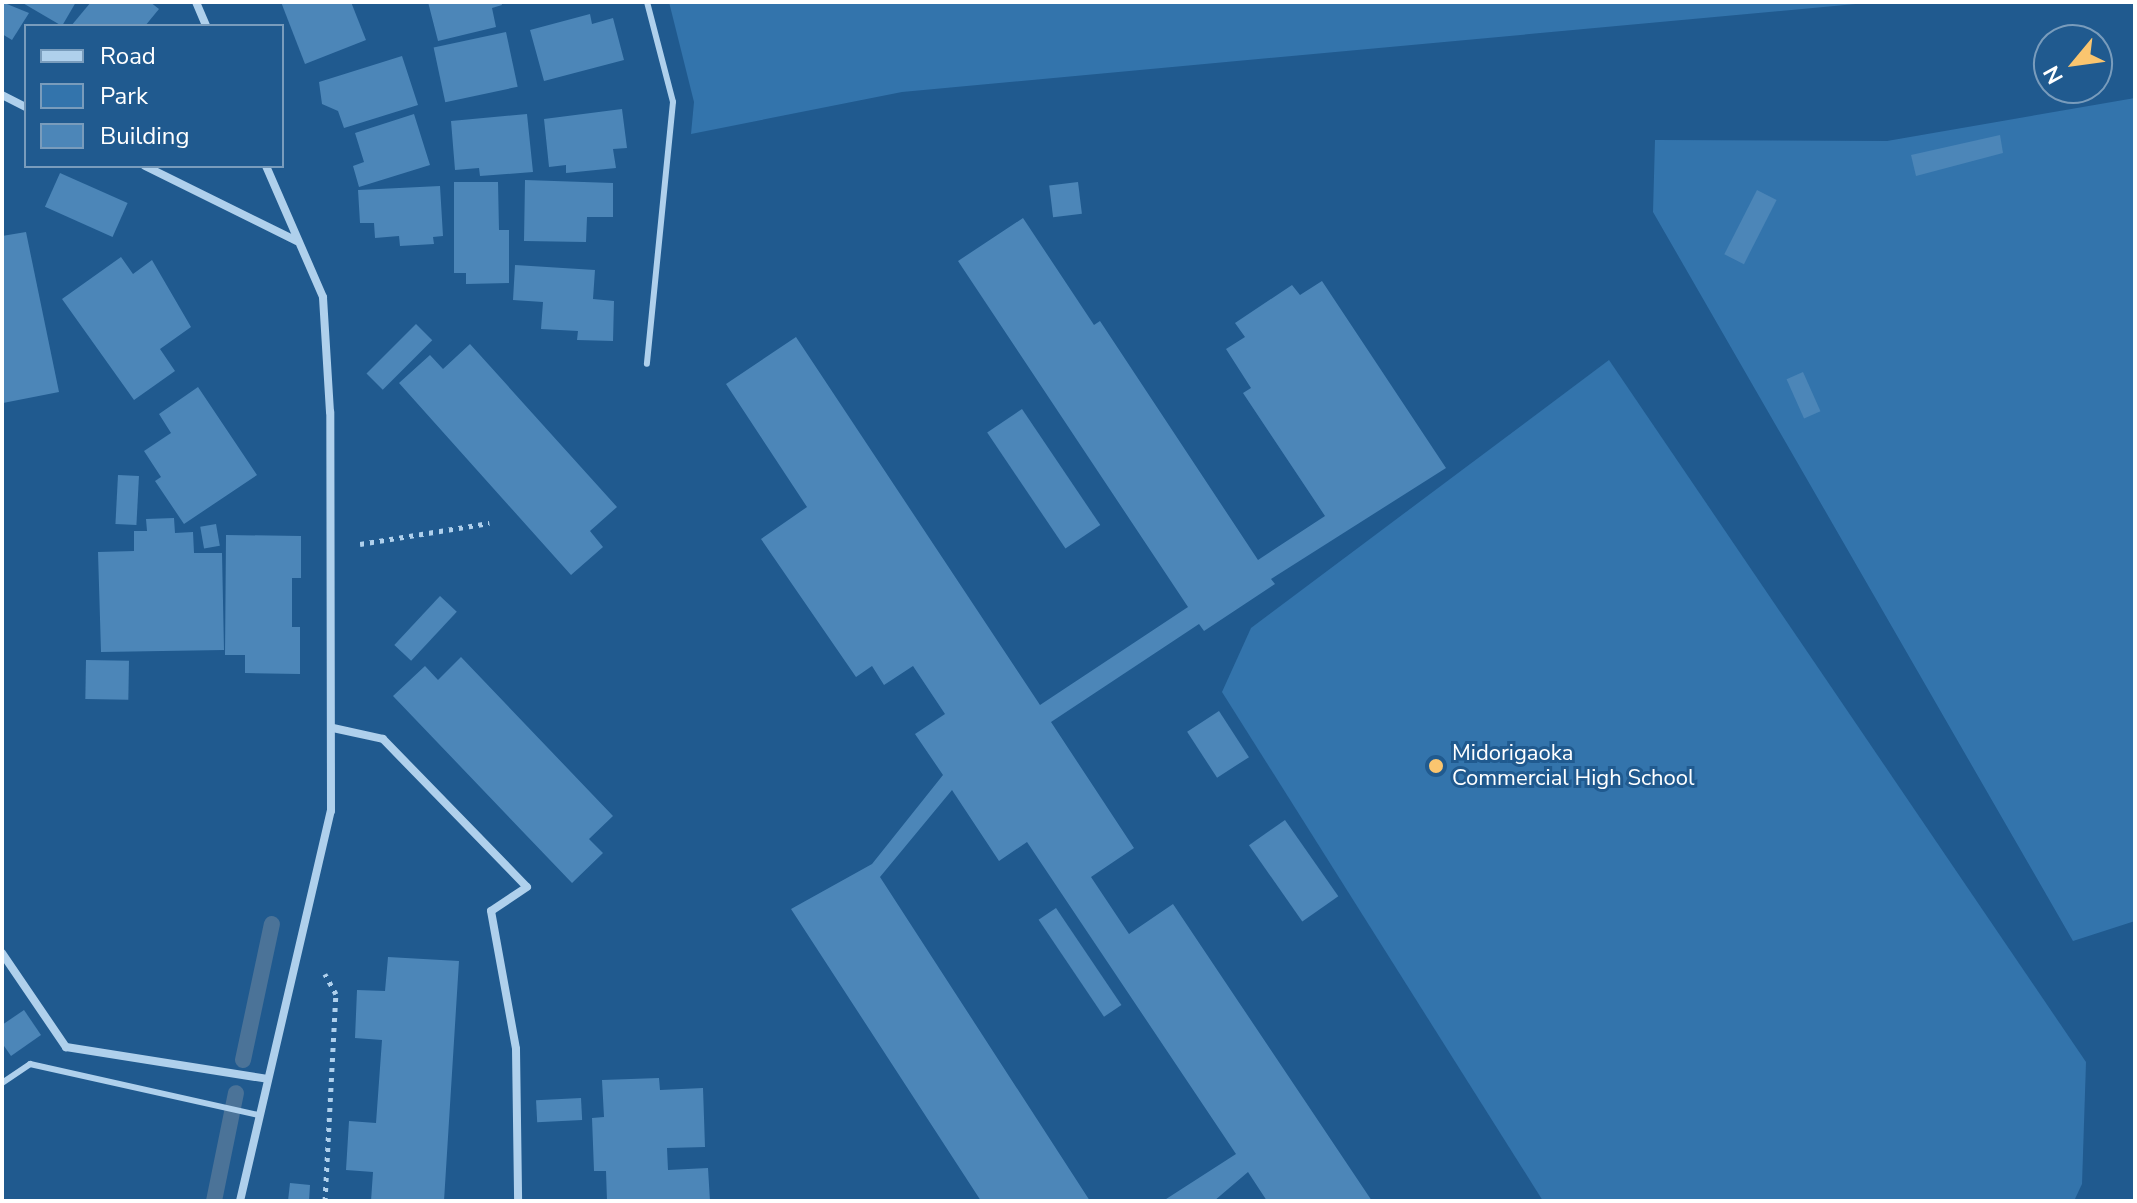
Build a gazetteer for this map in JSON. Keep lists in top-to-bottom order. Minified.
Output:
{"places":["Midorigaoka Commercial High School"],"legend":["Road","Park","Building"],"north":"bottom left"}
